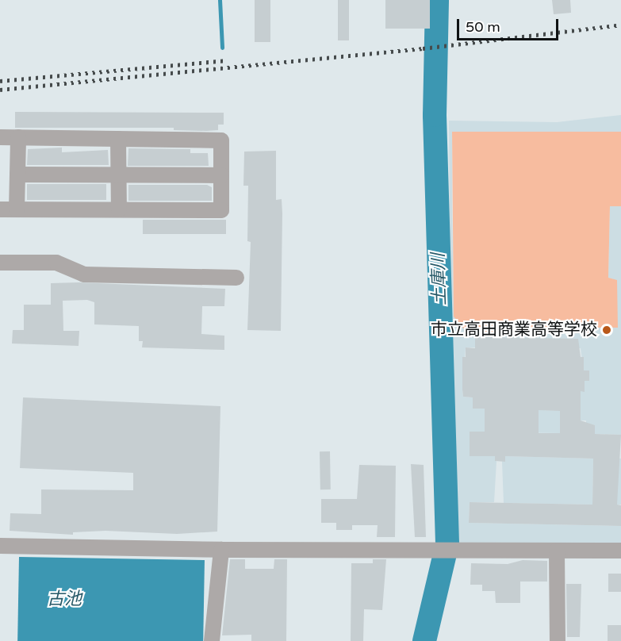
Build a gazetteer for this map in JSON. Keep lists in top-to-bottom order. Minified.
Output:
{"water":["土庫川","古池"],"places":["市立高田商業高等学校"],"scale_bar":"50 m"}
